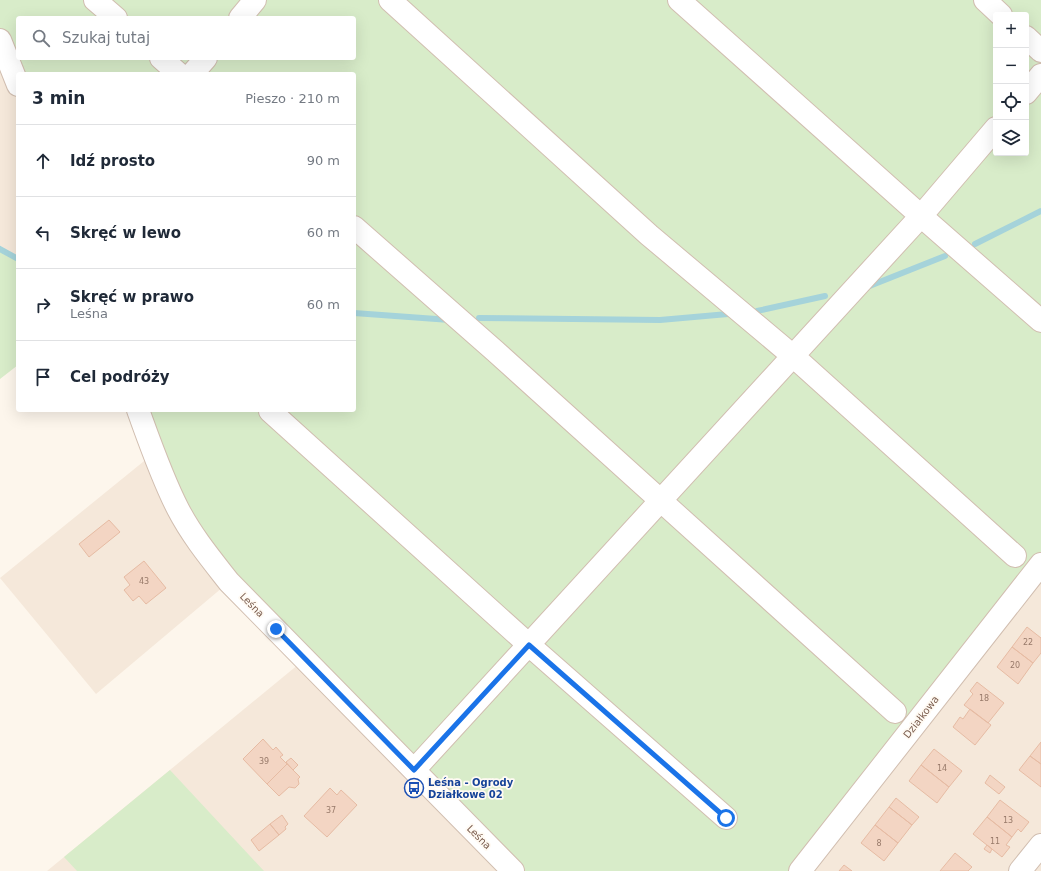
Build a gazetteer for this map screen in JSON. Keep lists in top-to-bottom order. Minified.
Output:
{"streets":{"street":["Leśna","Działkowa"]},"places":{"bus stop":["Leśna - Ogrody Działkowe 02"]},"house_numbers":["43","22","20","18","39","14","37","13","11","8"],"page":{"map_buttons":["+","−"],"search":"Szukaj tutaj","heading":["3 min","Pieszo · 210 m"],"list":[["Idź prosto","90 m"],["Skręć w lewo","60 m"],["Skręć w prawo","Leśna","60 m"],"Cel podróży"]}}
